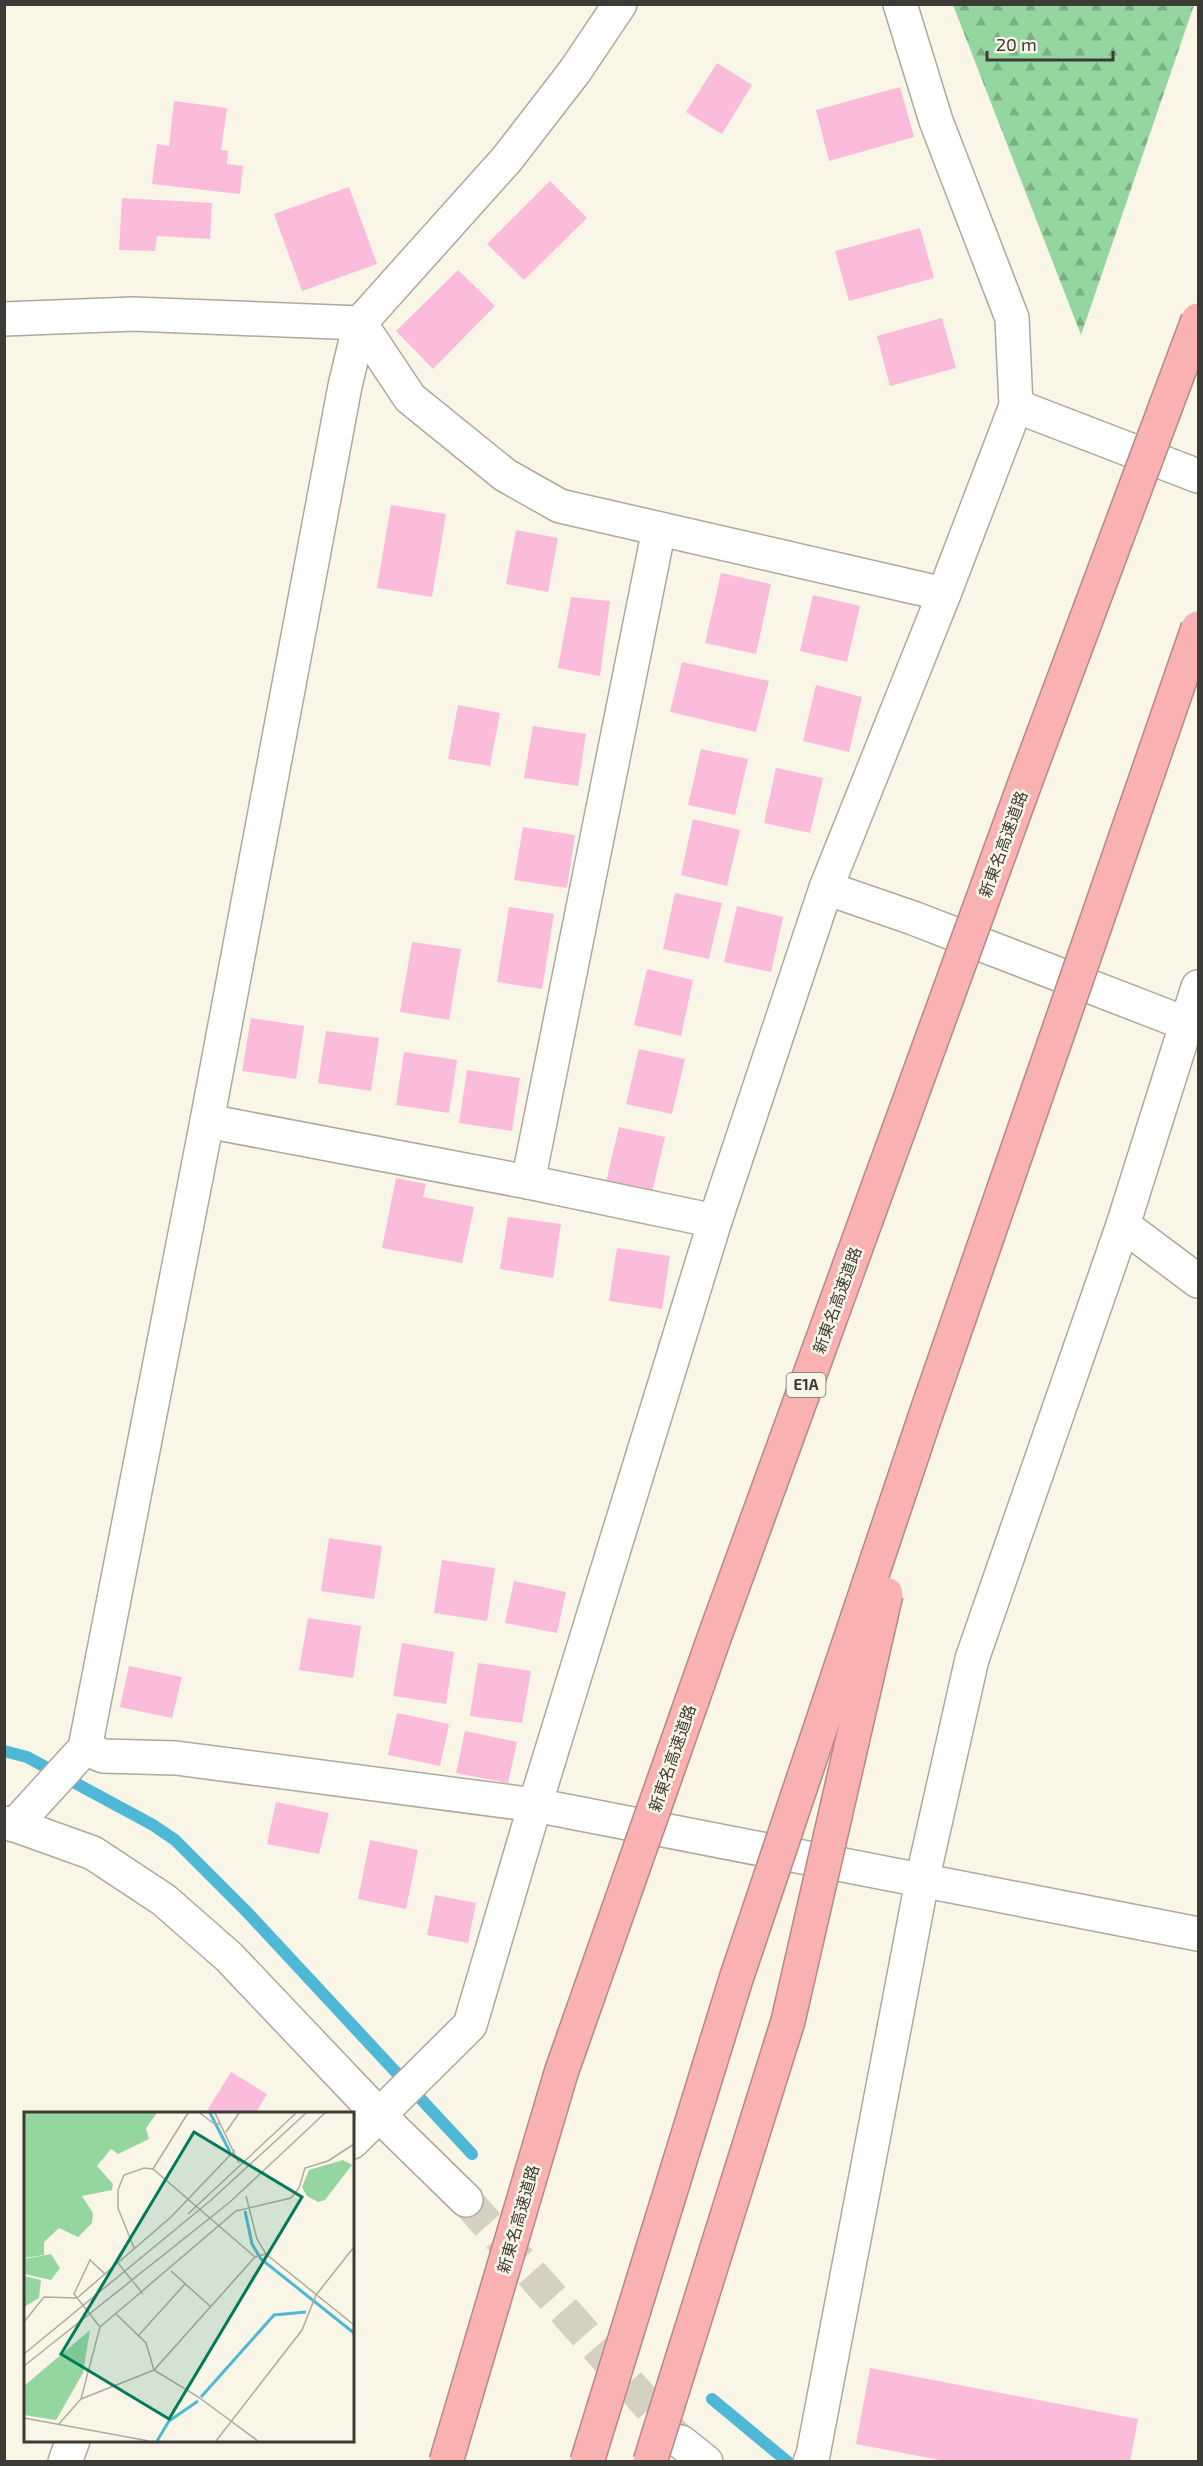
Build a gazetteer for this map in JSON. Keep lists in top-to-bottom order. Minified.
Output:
{"streets":{"highway":["新東名高速道路","E1A"]},"scale_bar":"20 m"}
